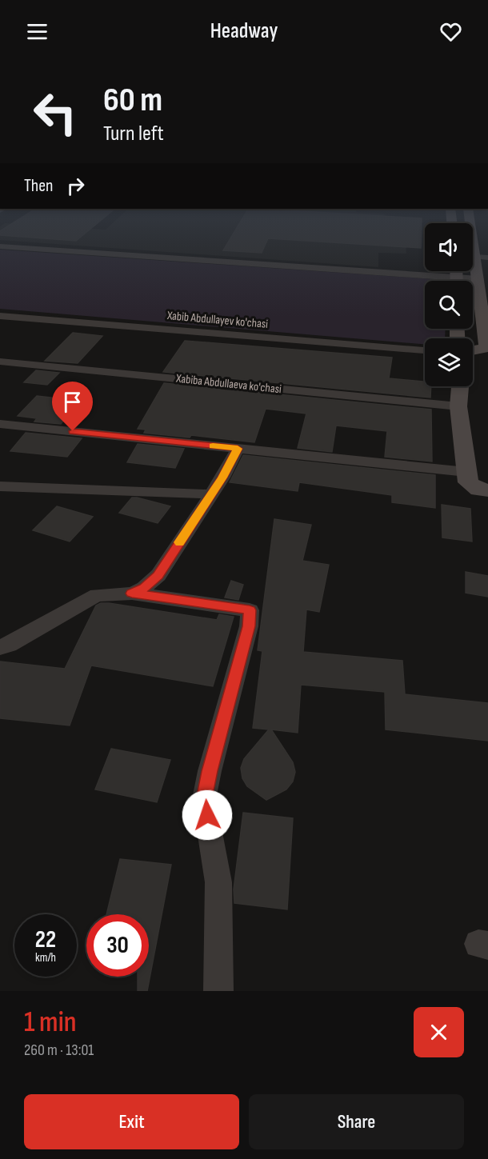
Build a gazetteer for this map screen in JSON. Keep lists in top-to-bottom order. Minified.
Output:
{"streets":{"street":["Xabib Abdullayev ko'chasi","Xabiba Abdullaeva ko'chasi"]},"page":{"header":"Headway","turn":["60 m","Turn left"],"then":"Then","speed":"22 km/h","limit":"30","heading":["1 min","260 m · 13:01"],"buttons":["Exit","Share"]}}
